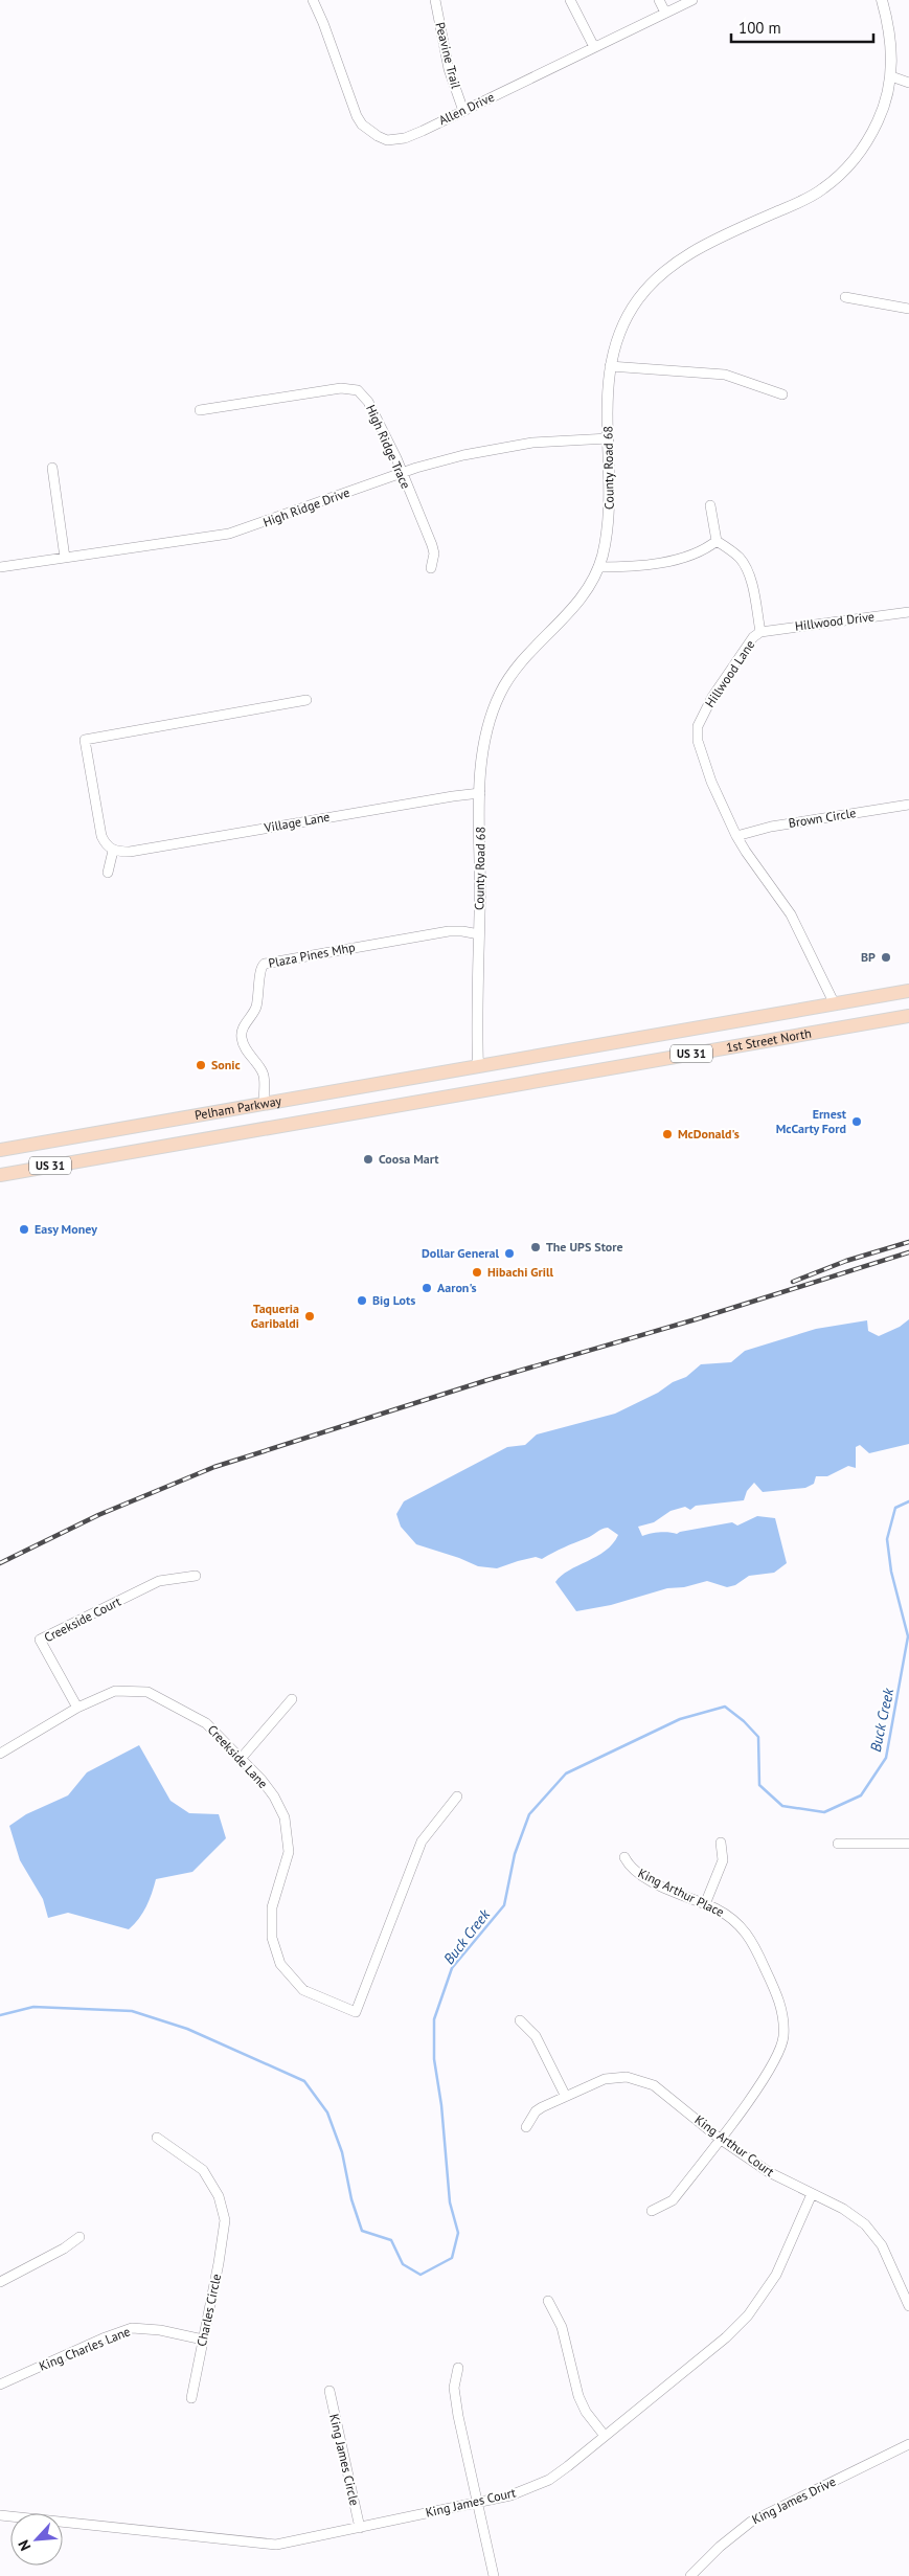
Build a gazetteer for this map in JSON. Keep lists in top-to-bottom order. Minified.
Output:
{"streets":{"main road":["1st Street North","US 31","Pelham Parkway"],"street":["Peavine Trail","Allen Drive","High Ridge Trace","County Road 68","High Ridge Drive","Hillwood Drive","Hillwood Lane","Brown Circle","Village Lane","Plaza Pines Mhp","Creekside Court","Creekside Lane","King Arthur Place","King Arthur Court","Charles Circle","King Charles Lane","King James Circle","King James Drive","King James Court"]},"crossings":[["Peavine Trail","Allen Drive"],["High Ridge Trace","High Ridge Drive"],["County Road 68","High Ridge Drive"],["County Road 68","Village Lane"],["County Road 68","Plaza Pines Mhp"],["County Road 68","1st Street North"],["County Road 68","Pelham Parkway"],["Hillwood Drive","Hillwood Lane"],["Hillwood Lane","Brown Circle"],["Hillwood Lane","1st Street North"],["Plaza Pines Mhp","Pelham Parkway"],["1st Street North","Pelham Parkway"],["Creekside Court","Creekside Lane"],["King Arthur Place","King Arthur Court"],["King Arthur Court","King James Court"],["Charles Circle","King Charles Lane"],["King James Circle","King James Court"]],"water":["Buck Creek"],"places":["BP","Sonic","Ernest McCarty Ford","McDonald's","Coosa Mart","Easy Money","The UPS Store","Dollar General","Hibachi Grill","Aaron's","Big Lots","Taqueria Garibaldi"],"scale_bar":"100 m","north":"bottom left"}
